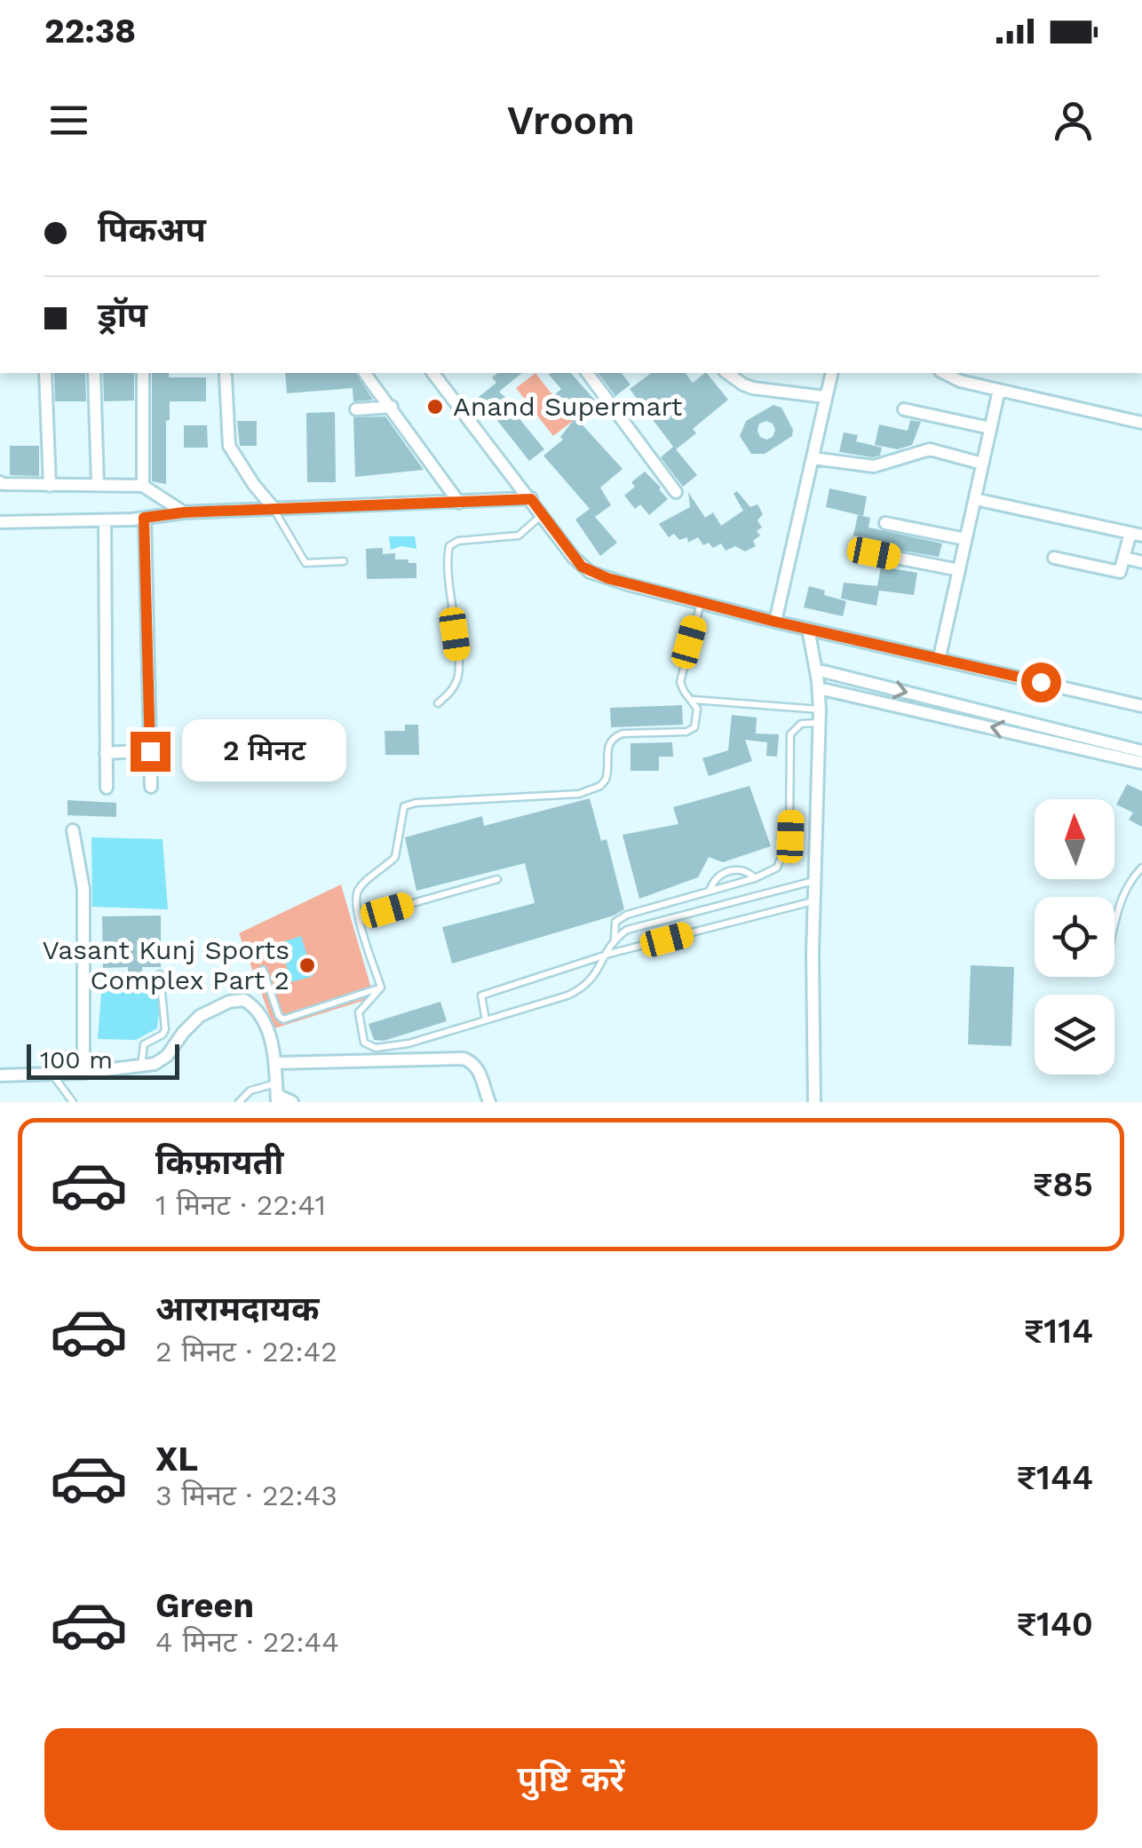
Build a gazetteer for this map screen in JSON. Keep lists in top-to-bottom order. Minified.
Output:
{"places":["Anand Supermart","Vasant Kunj Sports Complex Part 2"],"scale_bar":"100 m","north":"top","page":{"status":"22:38","header":"Vroom","banner":["पिकअप","ड्रॉप"],"bubble":"2 मिनट","scale":"100 m","list":[{"name":"किफ़ायती","note":"1 मिनट · 22:41","value":"₹85"},{"name":"आरामदायक","note":"2 मिनट · 22:42","value":"₹114"},{"name":"XL","note":"3 मिनट · 22:43","value":"₹144"},{"name":"Green","note":"4 मिनट · 22:44","value":"₹140"}],"buttons":"पुष्टि करें"}}
